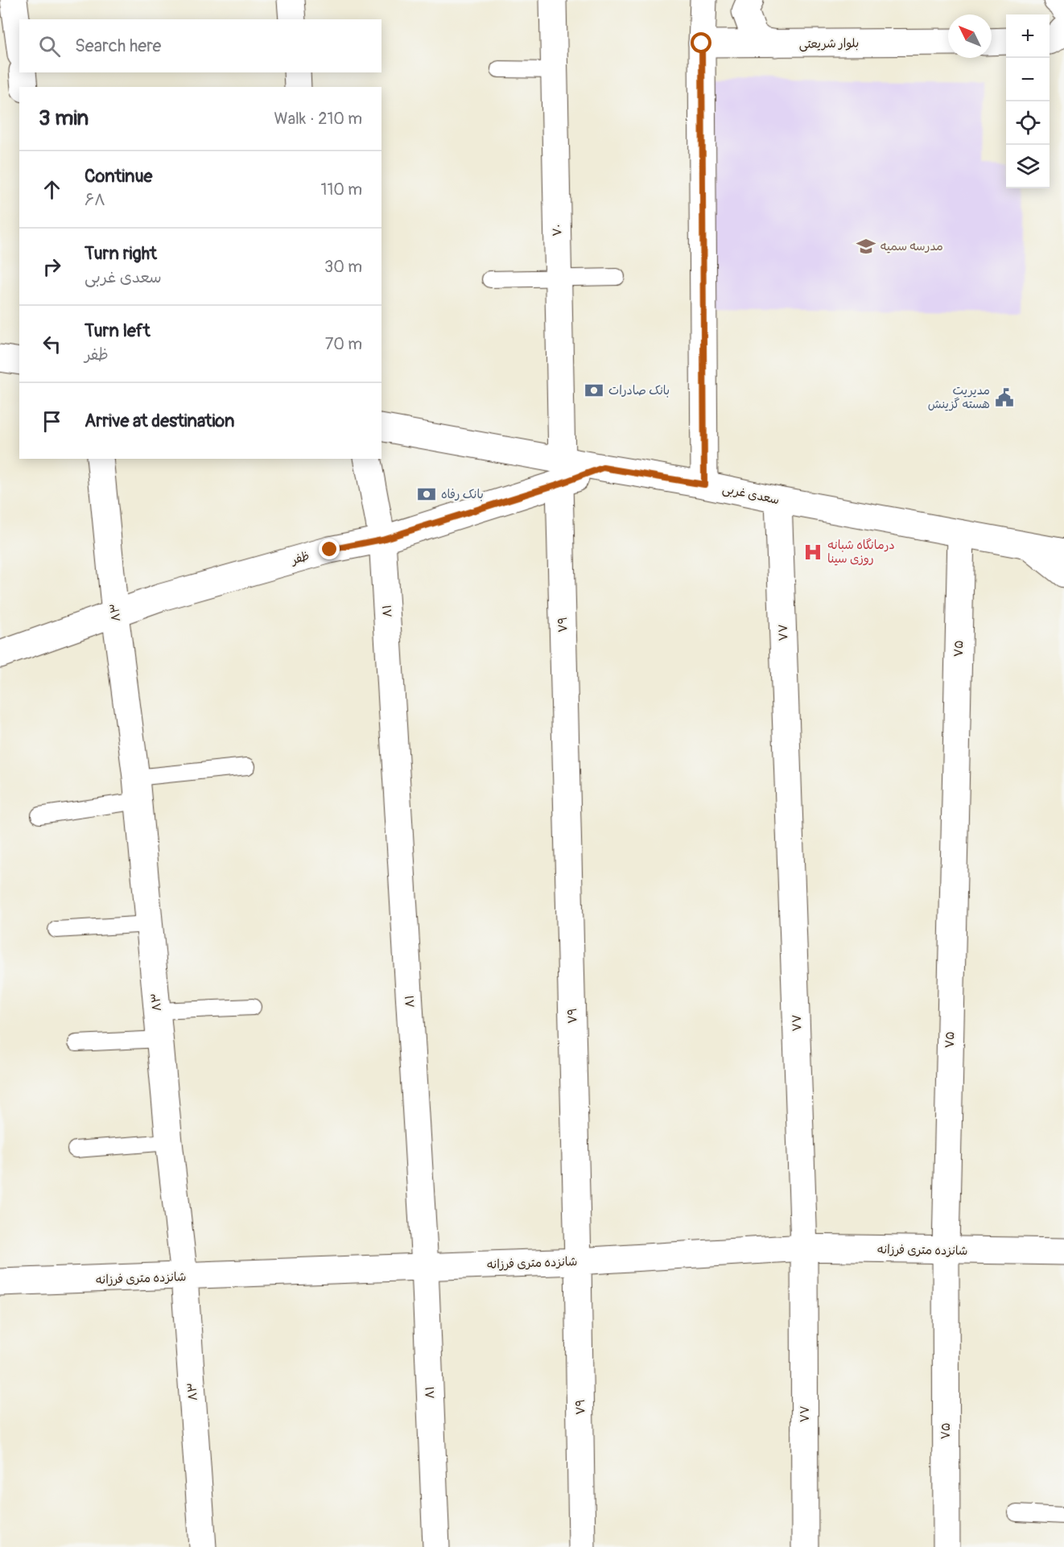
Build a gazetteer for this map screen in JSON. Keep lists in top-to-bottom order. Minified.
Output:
{"streets":{"street":["بلوار شریعتی","۷۰","سعدی غربی","ظفر","۸۱","۸۳","۷۹","۷۷","۷۵","شانزده متری فرزانه"]},"crossings":[["۷۰","سعدی غربی"],["۷۰","ظفر"],["۷۰","۷۹"],["سعدی غربی","ظفر"],["سعدی غربی","۷۹"],["سعدی غربی","۷۷"],["سعدی غربی","۷۵"],["ظفر","۸۱"],["ظفر","۸۳"],["ظفر","۷۹"],["۸۱","شانزده متری فرزانه"],["۸۳","شانزده متری فرزانه"],["۷۹","شانزده متری فرزانه"],["۷۷","شانزده متری فرزانه"],["۷۵","شانزده متری فرزانه"]],"places":{"school or university":["مدرسه سمیه"],"bank":["بانک صادرات","بانک رفاه"],"public building":["مدیریت هسته گزینش"],"hospital":["درمانگاه شبانه روزی سینا"]},"north":"top left","page":{"map_buttons":["+","−"],"search":"Search here","heading":["3 min","Walk · 210 m"],"list":[["Continue","۶۸","110 m"],["Turn right","سعدی غربی","30 m"],["Turn left","ظفر","70 m"],"Arrive at destination"]}}
